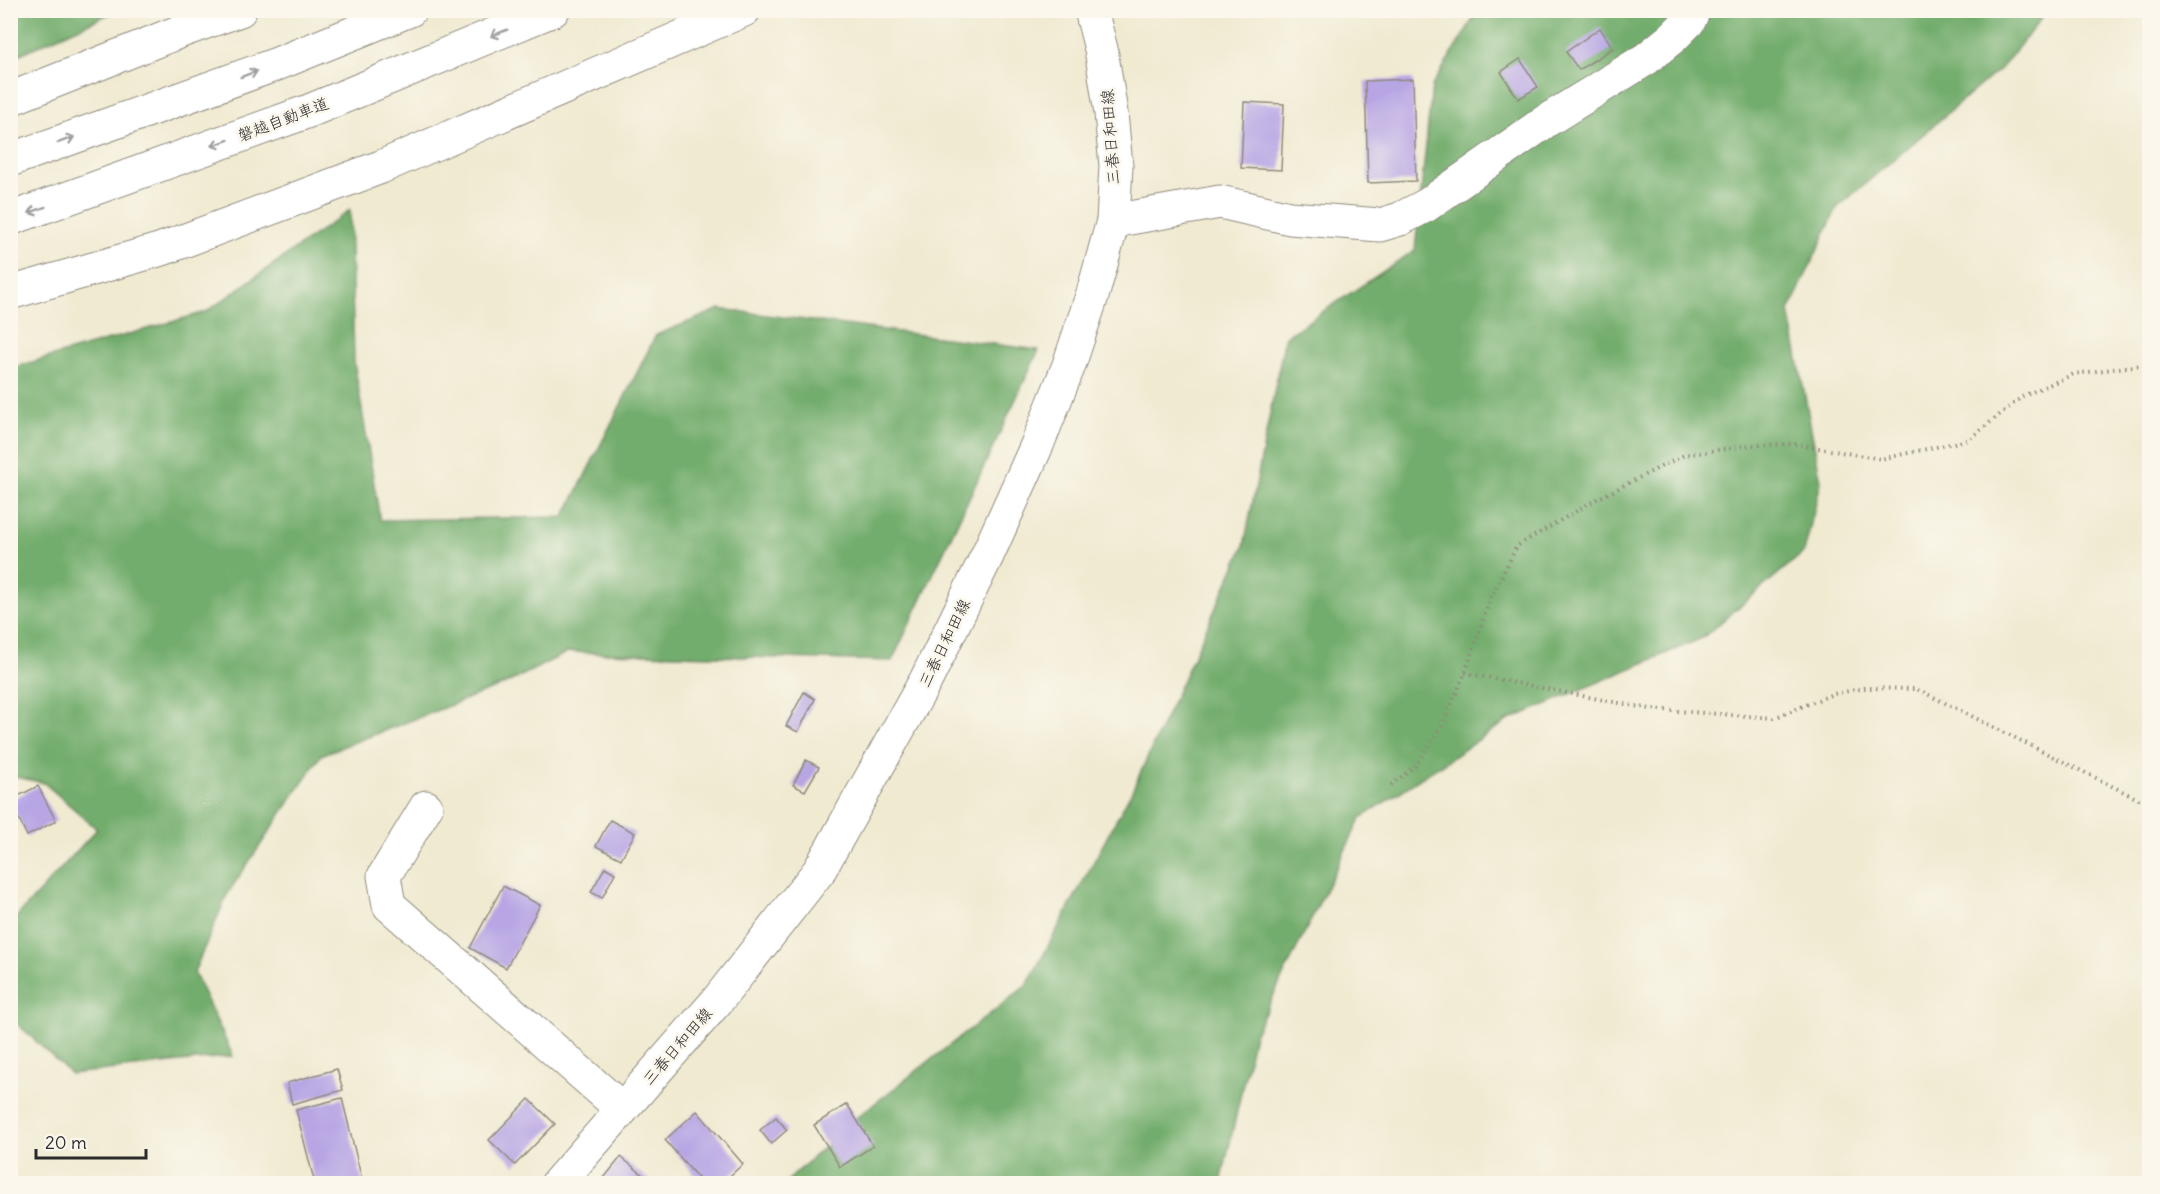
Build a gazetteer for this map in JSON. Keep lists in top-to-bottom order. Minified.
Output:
{"streets":{"main road":["磐越自動車道","三春日和田線"]},"scale_bar":"20 m"}
